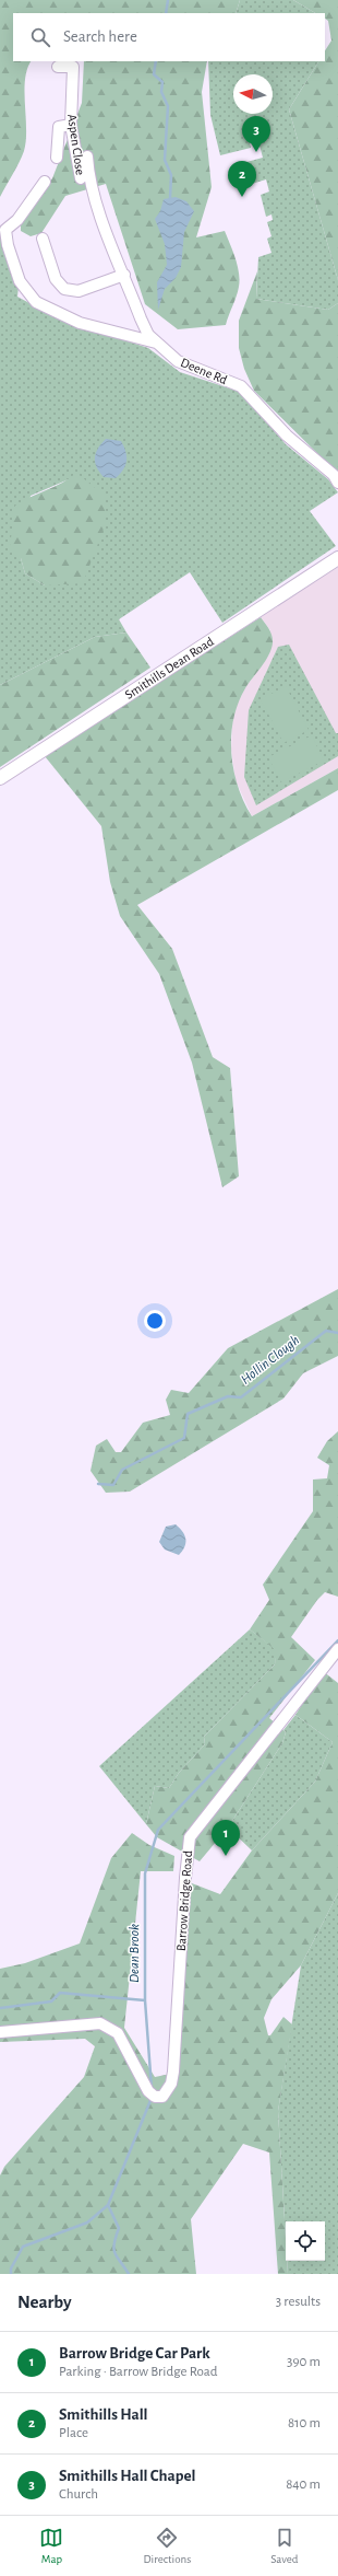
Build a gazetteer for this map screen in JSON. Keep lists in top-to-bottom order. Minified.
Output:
{"streets":{"street":["Aspen Close","Deene Rd","Smithills Dean Road","Barrow Bridge Road"]},"crossings":[["Aspen Close","Deene Rd"]],"water":["Hollin Clough","Dean Brook"],"north":"left","page":{"search":"Search here","pins":["3","2","1"],"heading":["Nearby","3 results"],"list":[{"mark":"1","name":"Barrow Bridge Car Park","note":"Parking · Barrow Bridge Road","value":"390 m"},{"mark":"2","name":"Smithills Hall","note":"Place","value":"810 m"},{"mark":"3","name":"Smithills Hall Chapel","note":"Church","value":"840 m"}],"nav":["Map","Directions","Saved"]}}
